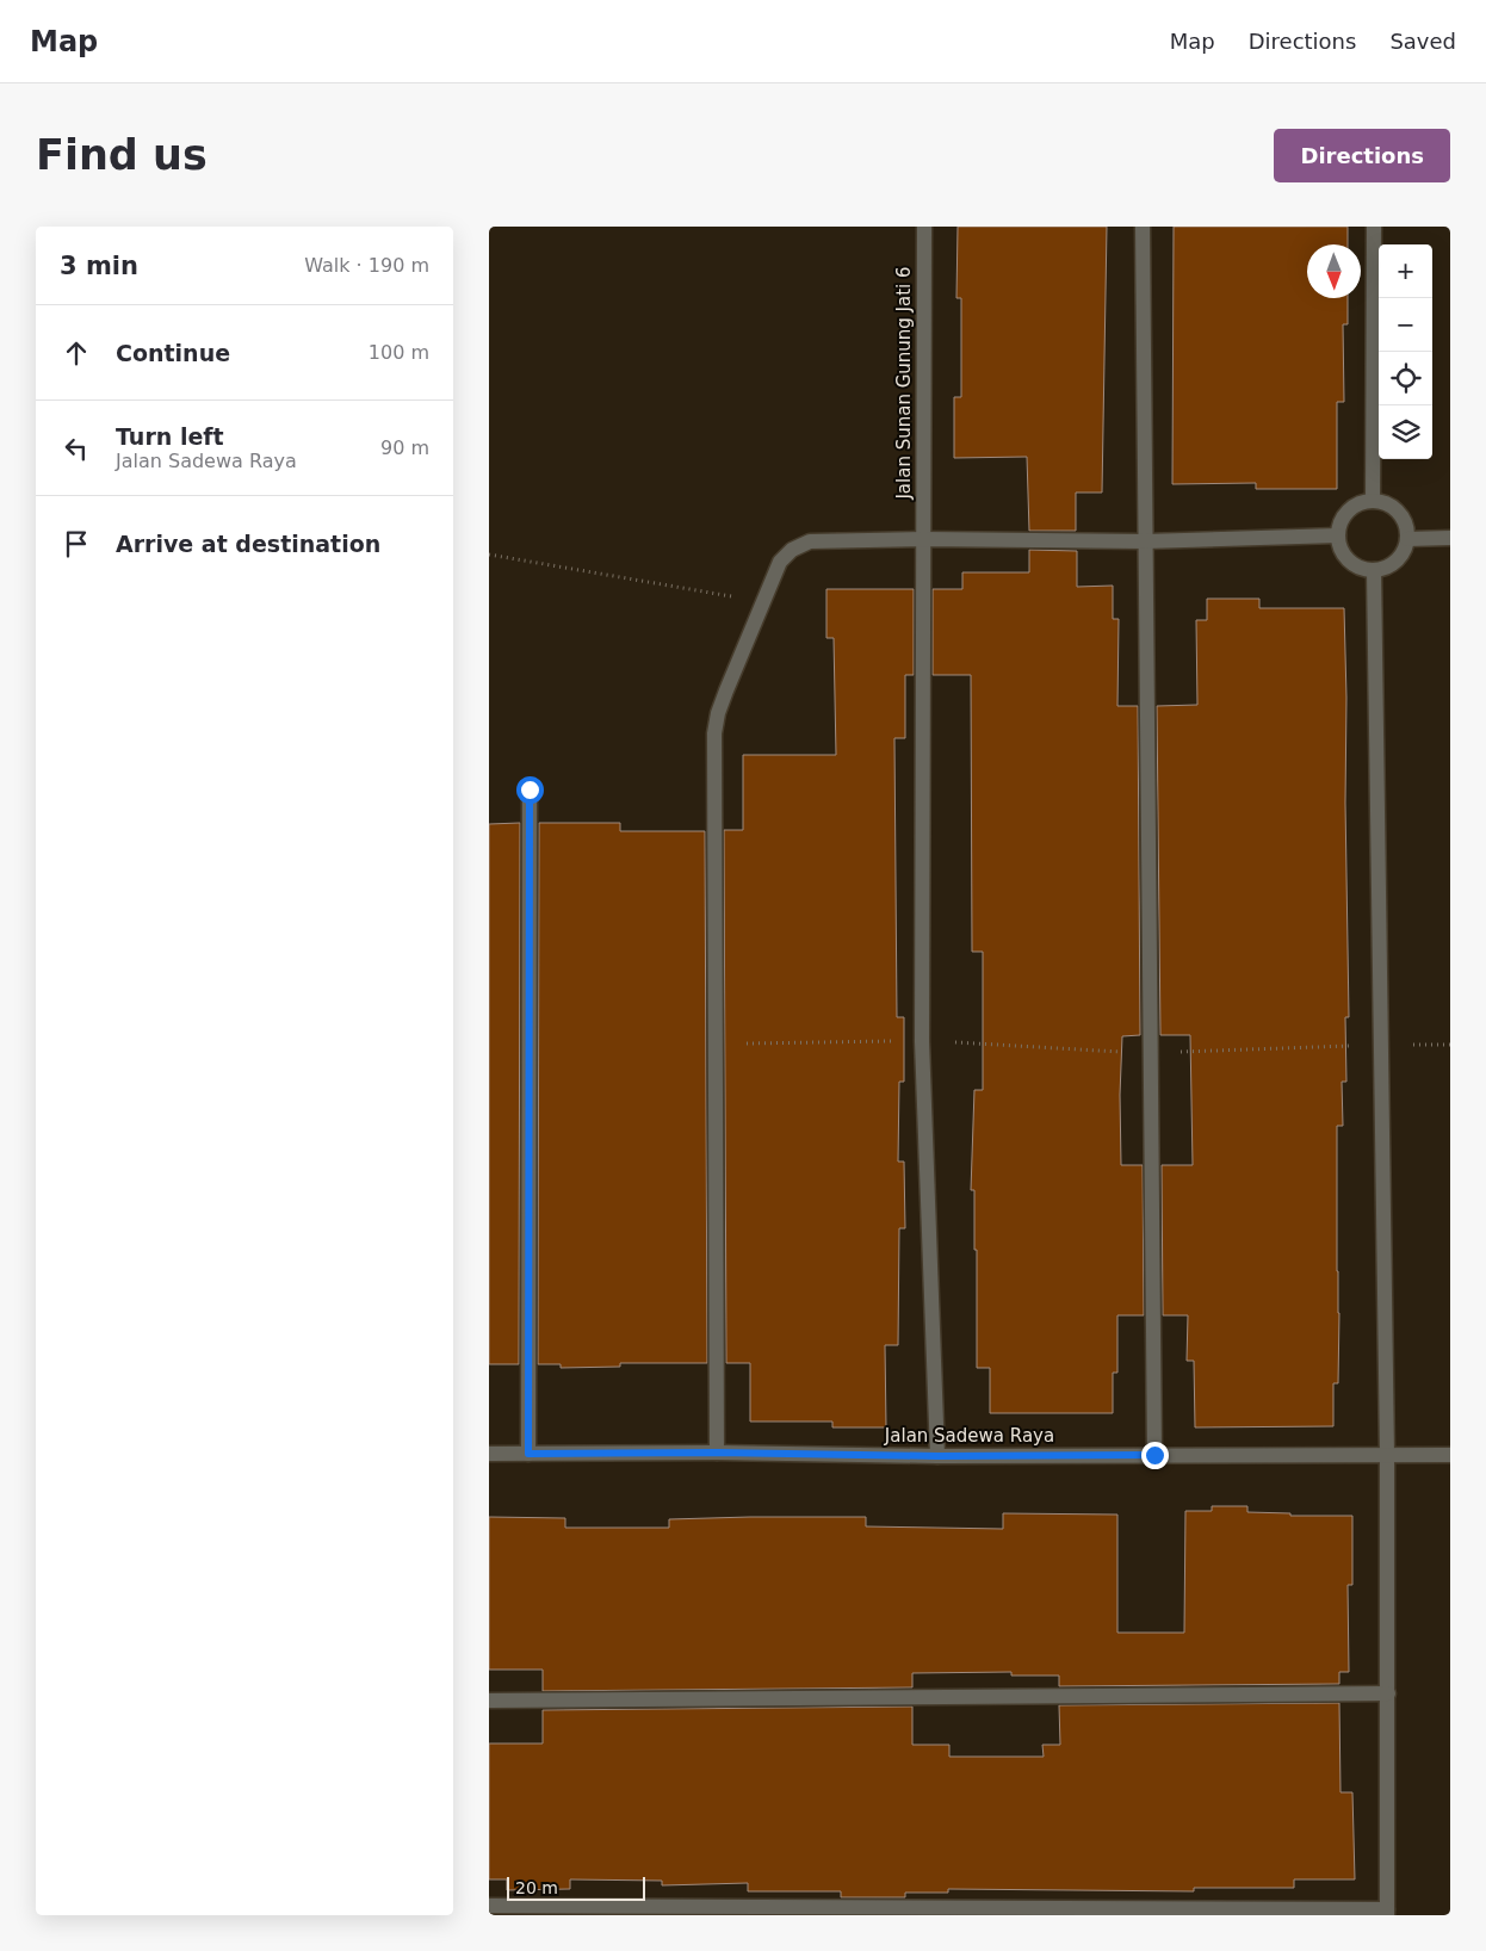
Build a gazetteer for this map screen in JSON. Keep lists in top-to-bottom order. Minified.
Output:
{"streets":{"street":["Jalan Sunan Gunung Jati 6","Jalan Sadewa Raya"]},"crossings":[["Jalan Sunan Gunung Jati 6","Jalan Sadewa Raya"]],"scale_bar":"20 m","north":"bottom","page":{"header":"Map","nav":["Map","Directions","Saved"],"buttons":"Directions","title":"Find us","heading":["3 min","Walk · 190 m"],"map_buttons":["+","−"],"list":[["Continue","100 m"],["Turn left","Jalan Sadewa Raya","90 m"],"Arrive at destination"],"scale":"20 m"}}
